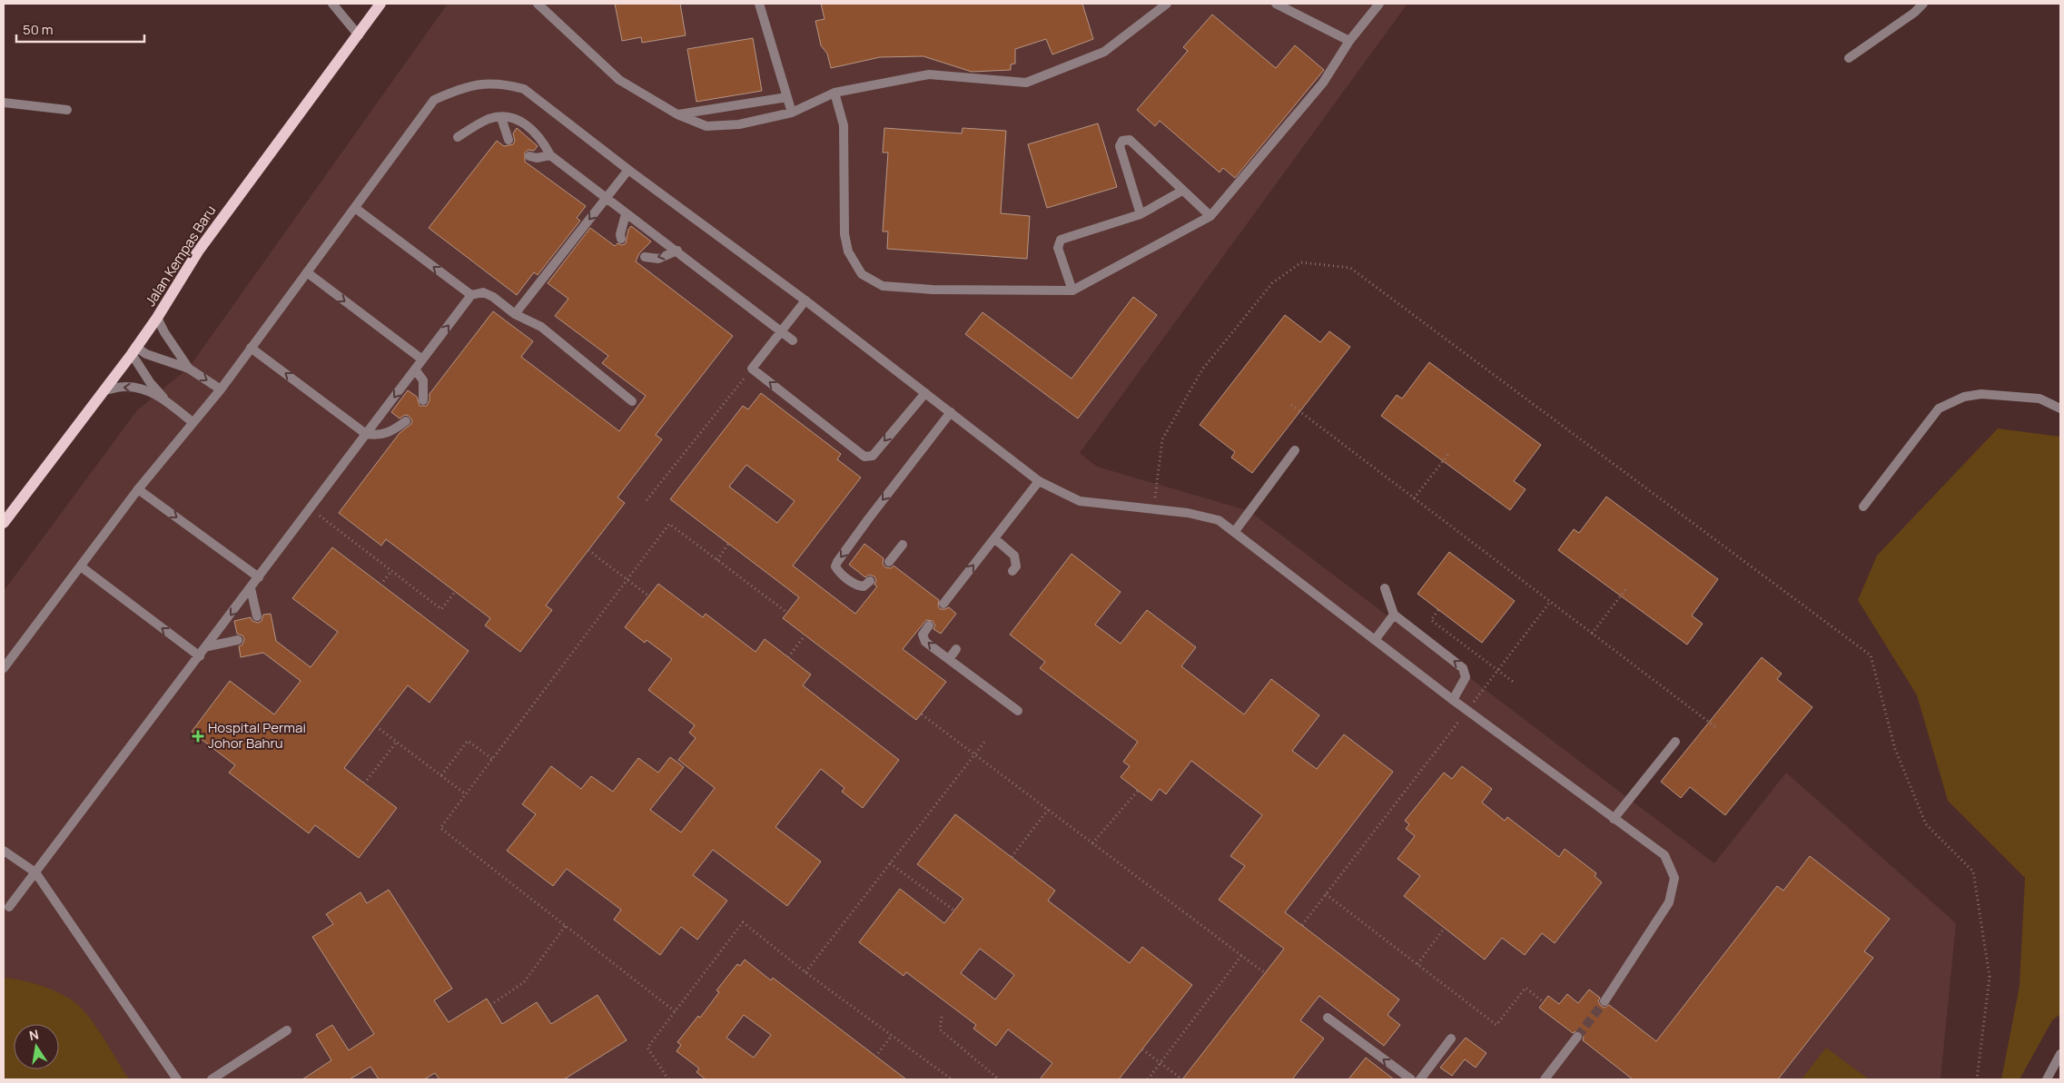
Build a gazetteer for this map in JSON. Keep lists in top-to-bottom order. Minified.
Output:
{"streets":{"main road":["Jalan Kempas Baru"]},"places":{"health":["Hospital Permai Johor Bahru"]},"scale_bar":"50 m","north":"top"}
